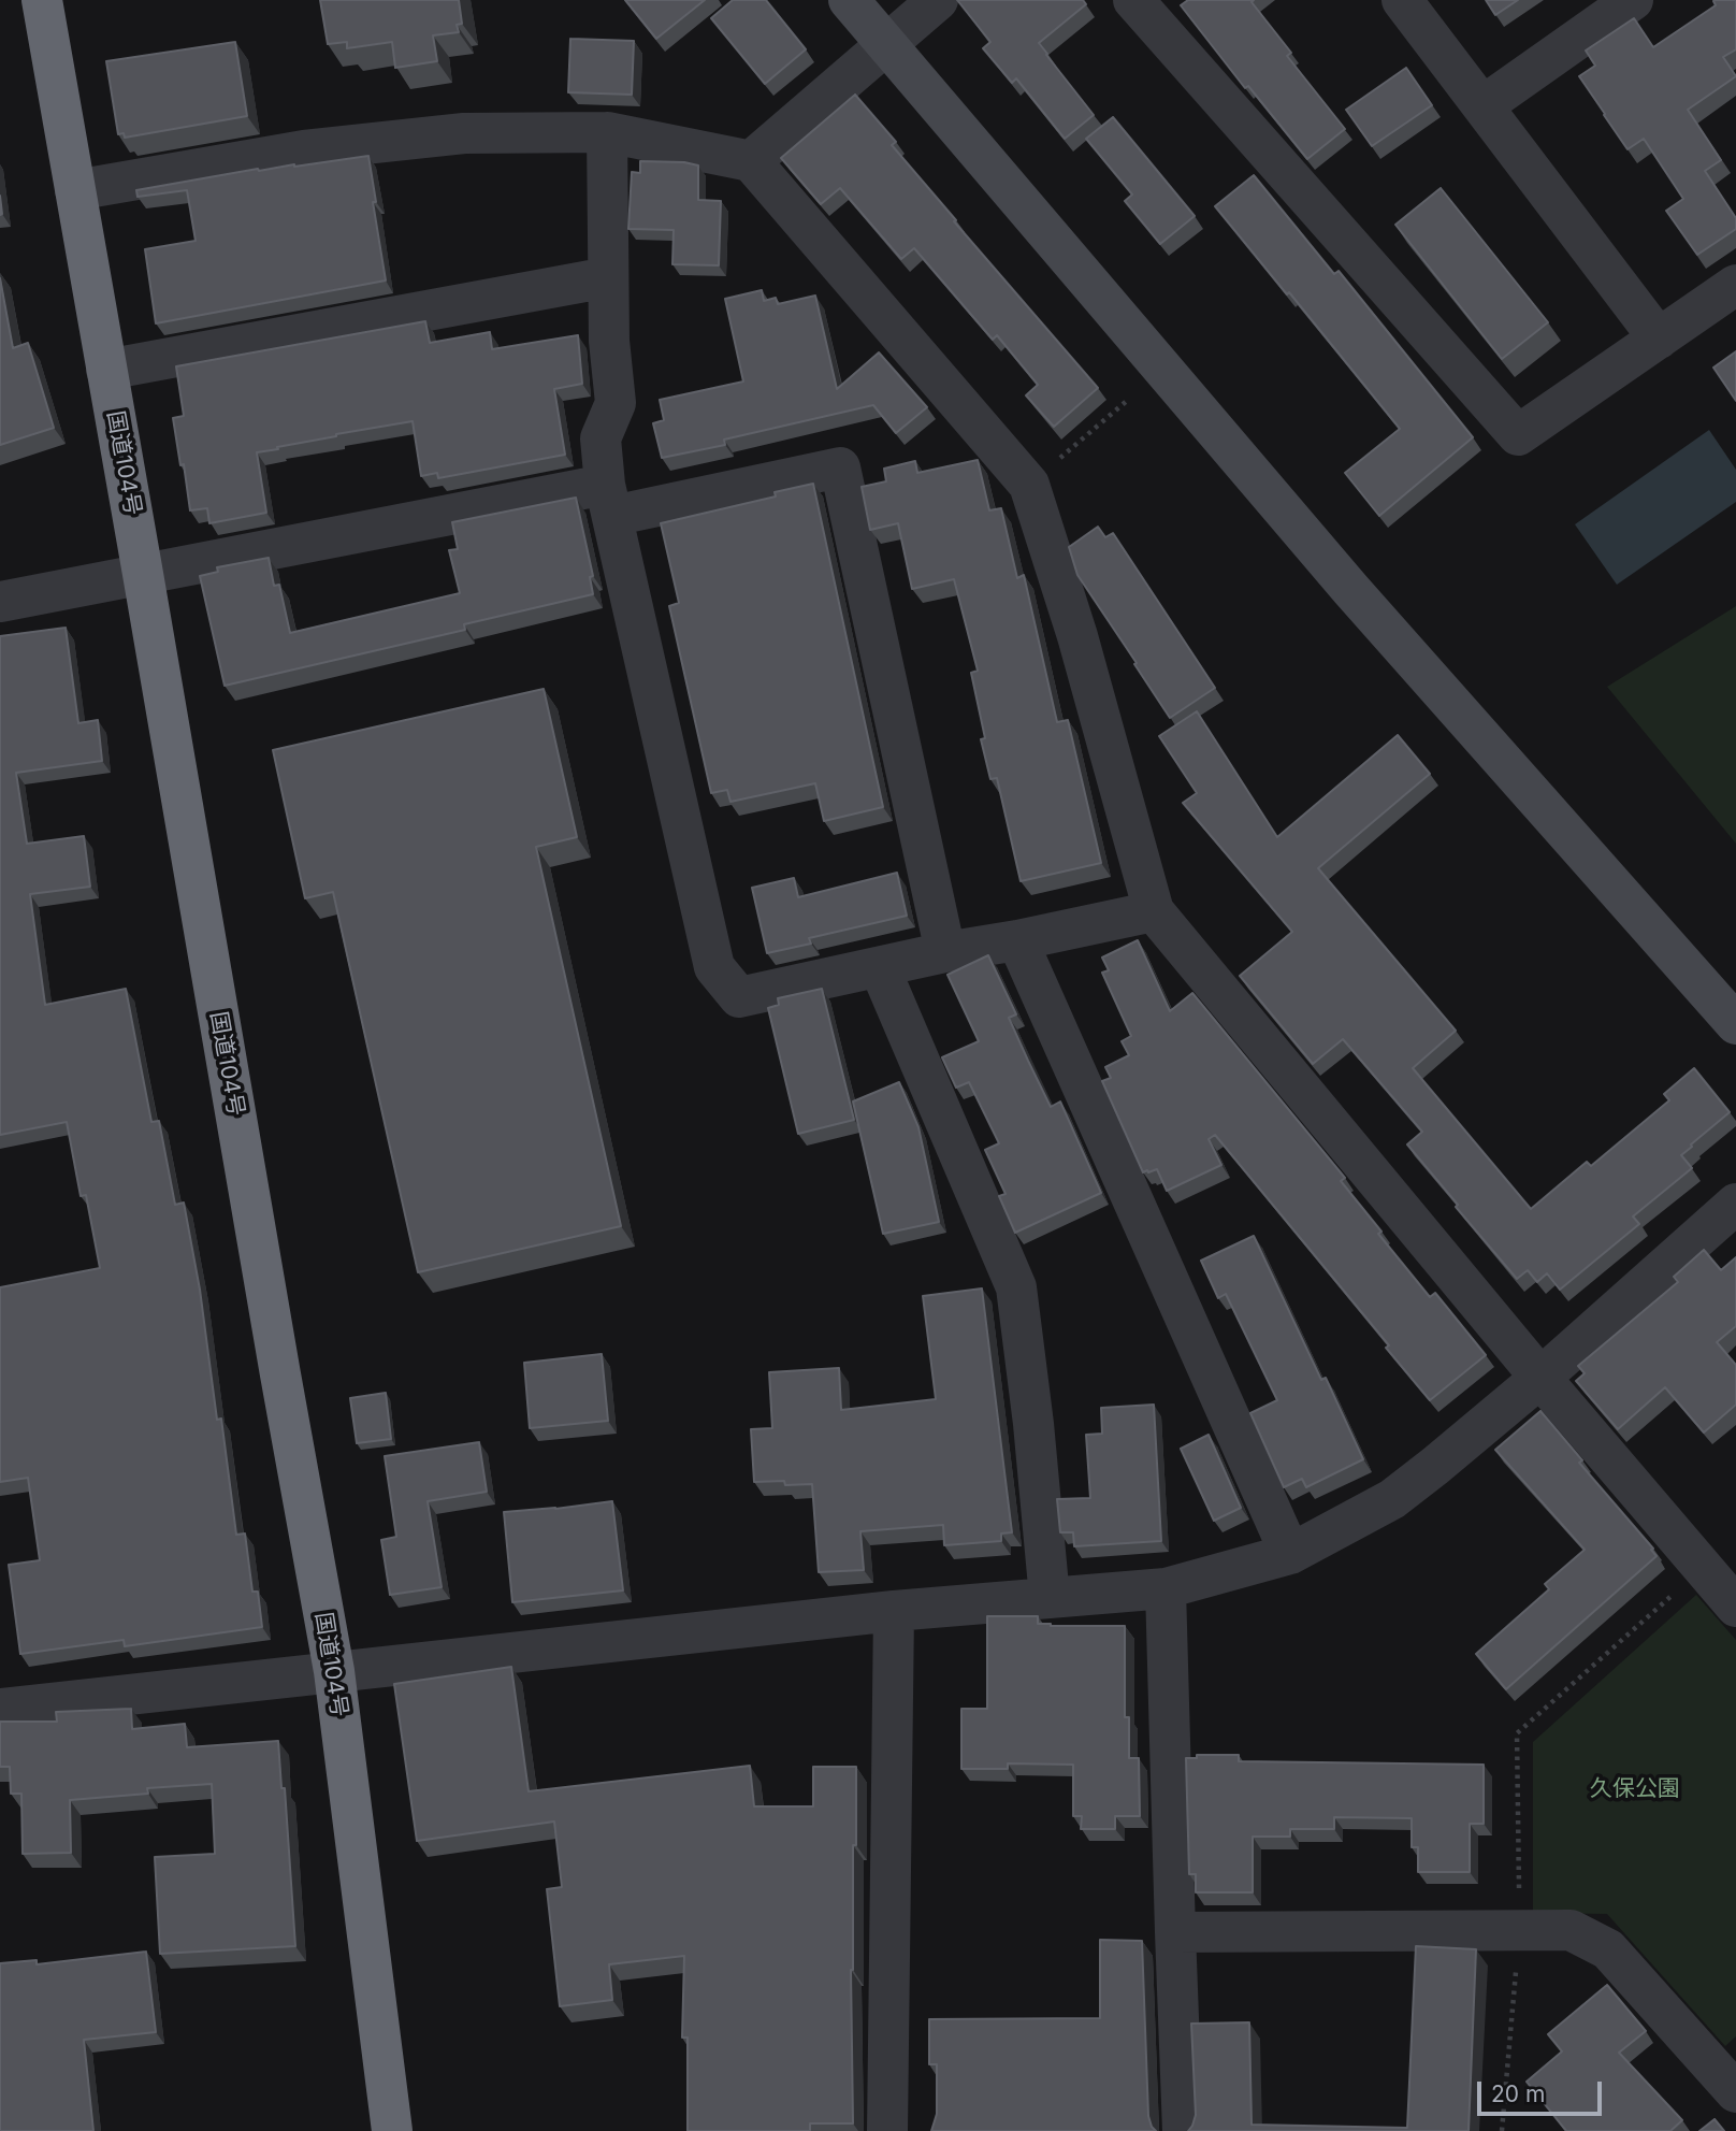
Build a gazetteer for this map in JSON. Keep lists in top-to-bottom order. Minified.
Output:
{"streets":{"highway":["国道104号"]},"parks":["久保公園"],"scale_bar":"20 m"}
